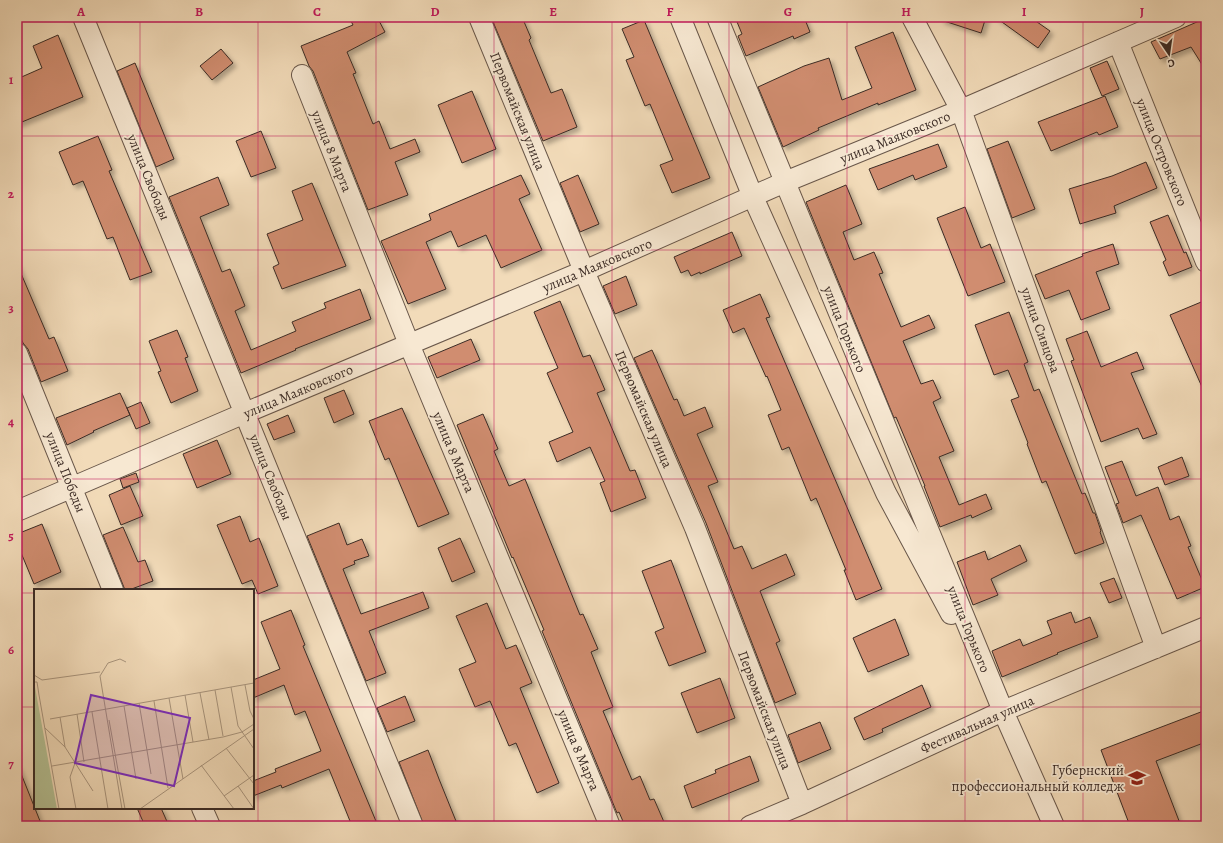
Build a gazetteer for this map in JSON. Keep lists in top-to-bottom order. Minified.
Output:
{"streets":{"street":["Первомайская улица","улица Маяковского","улица 8 Марта","улица Островского","улица Свободы","улица Горького","улица Сивцова","улица Победы","Фестивальная улица"]},"crossings":[["Первомайская улица","улица Маяковского"],["Первомайская улица","Фестивальная улица"],["улица Маяковского","улица 8 Марта"],["улица Маяковского","улица Островского"],["улица Маяковского","улица Свободы"],["улица Маяковского","улица Горького"],["улица Маяковского","улица Сивцова"],["улица Маяковского","улица Победы"],["улица Горького","Фестивальная улица"],["улица Сивцова","Фестивальная улица"]],"places":{"school or university":["Губернский профессиональный колледж"]},"north":"bottom","grid":{"columns":["A","B","C","D","E","F","G","H","I","J"],"rows":["1","2","3","4","5","6","7"]}}
